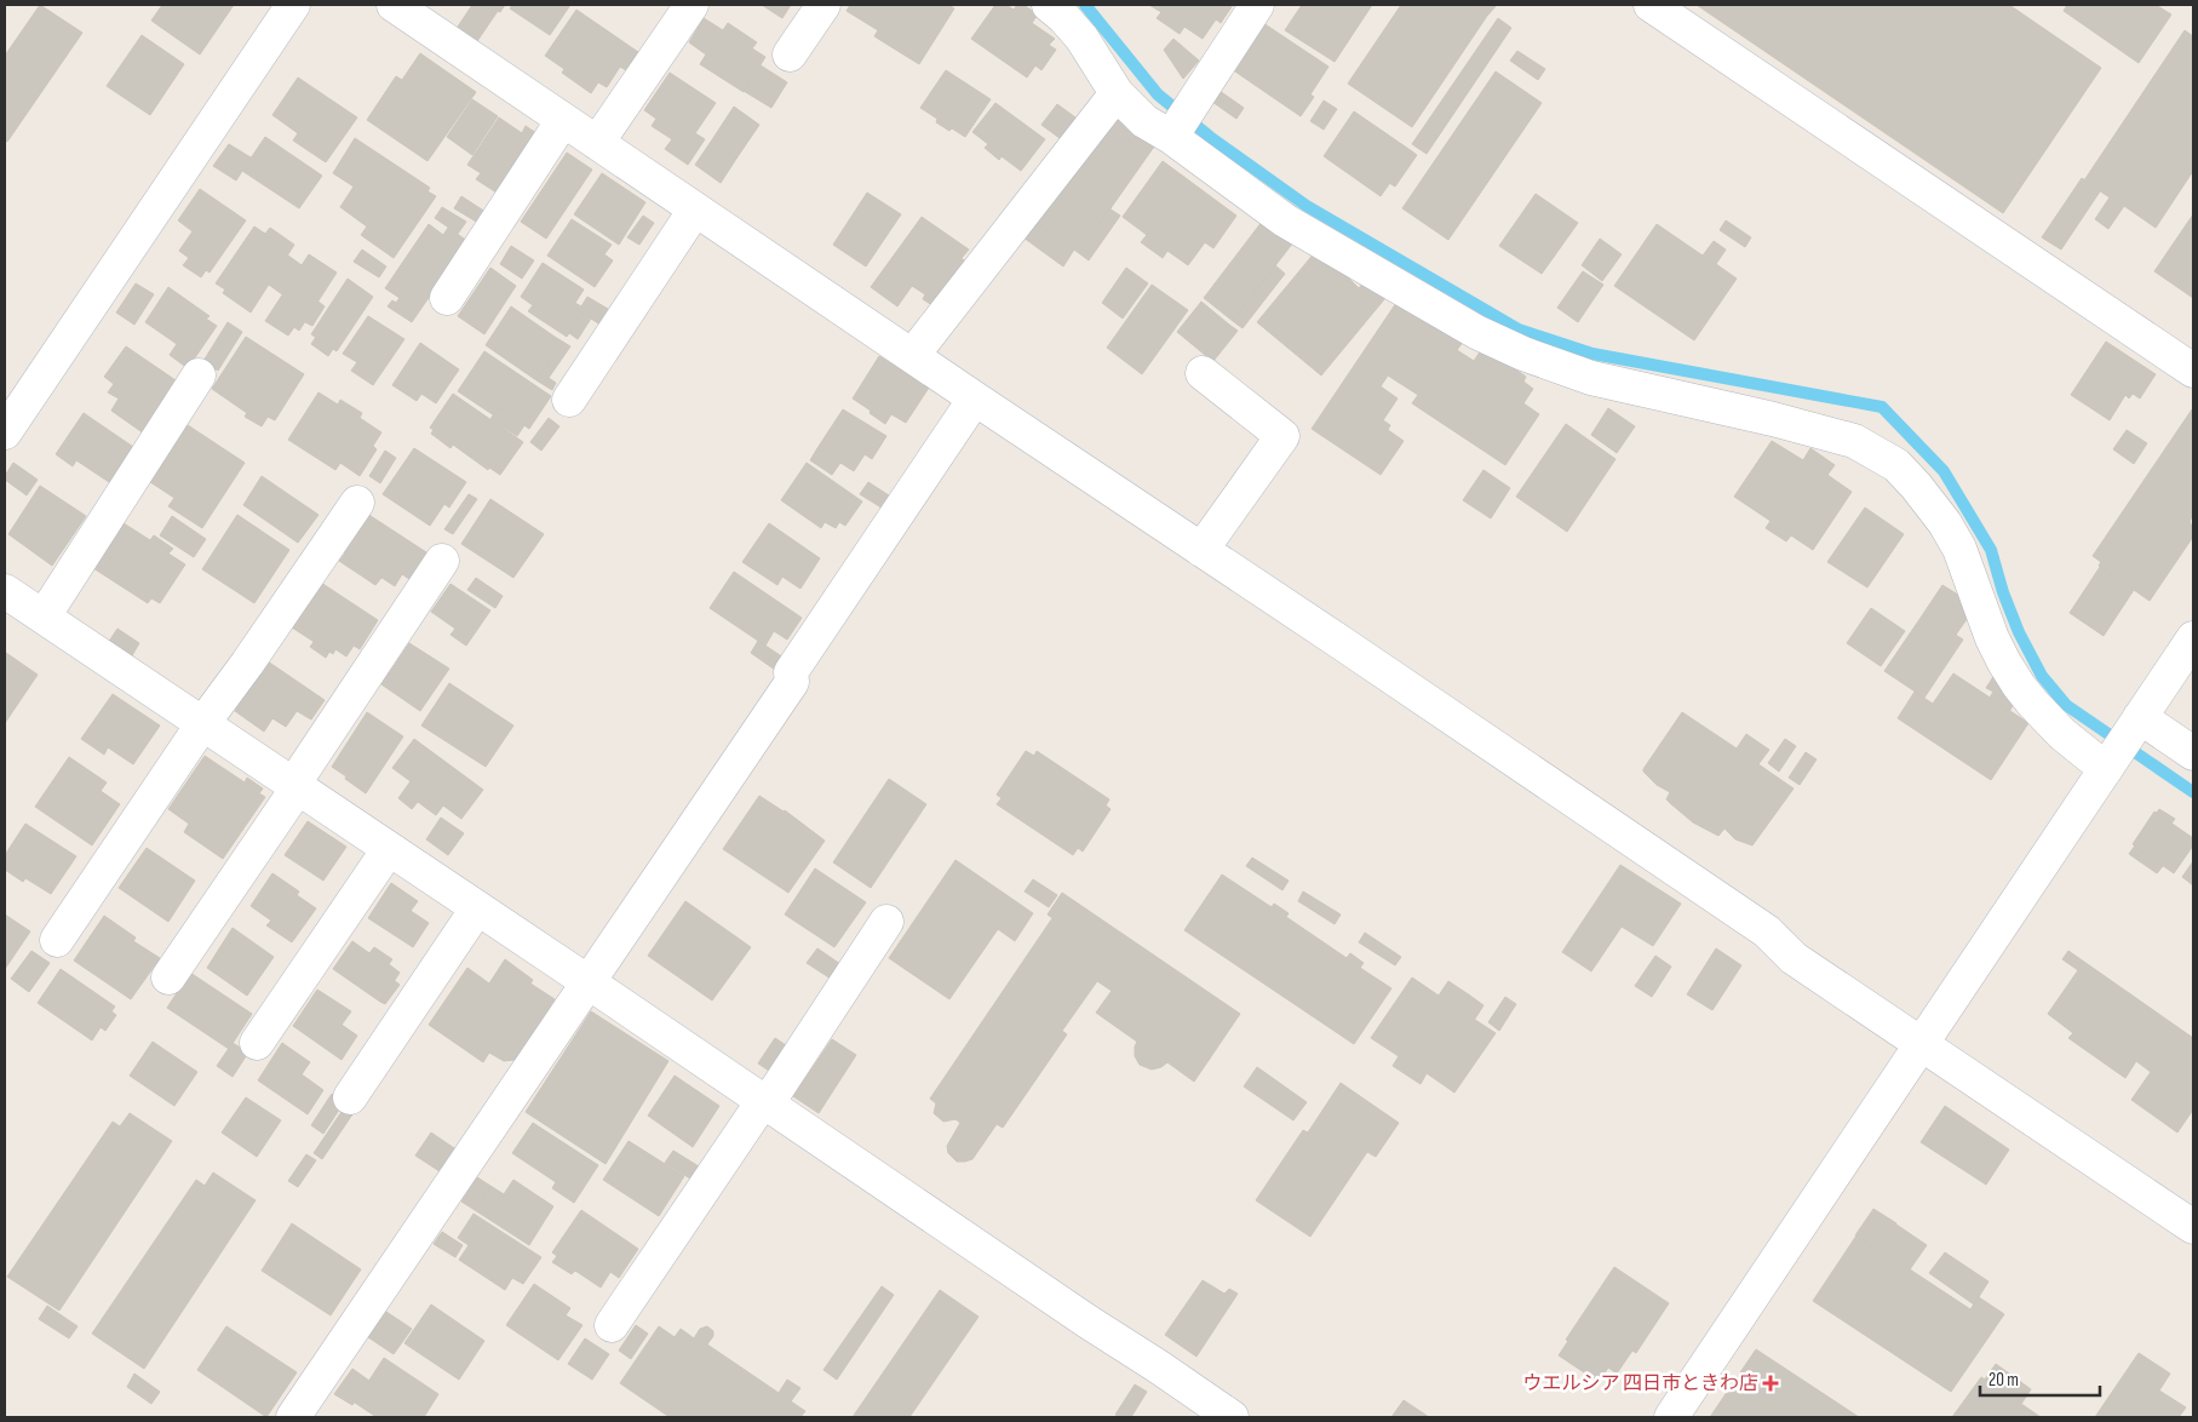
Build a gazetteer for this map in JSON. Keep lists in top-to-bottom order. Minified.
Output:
{"places":{"health":["ウエルシア 四日市ときわ店"]},"scale_bar":"20 m"}
